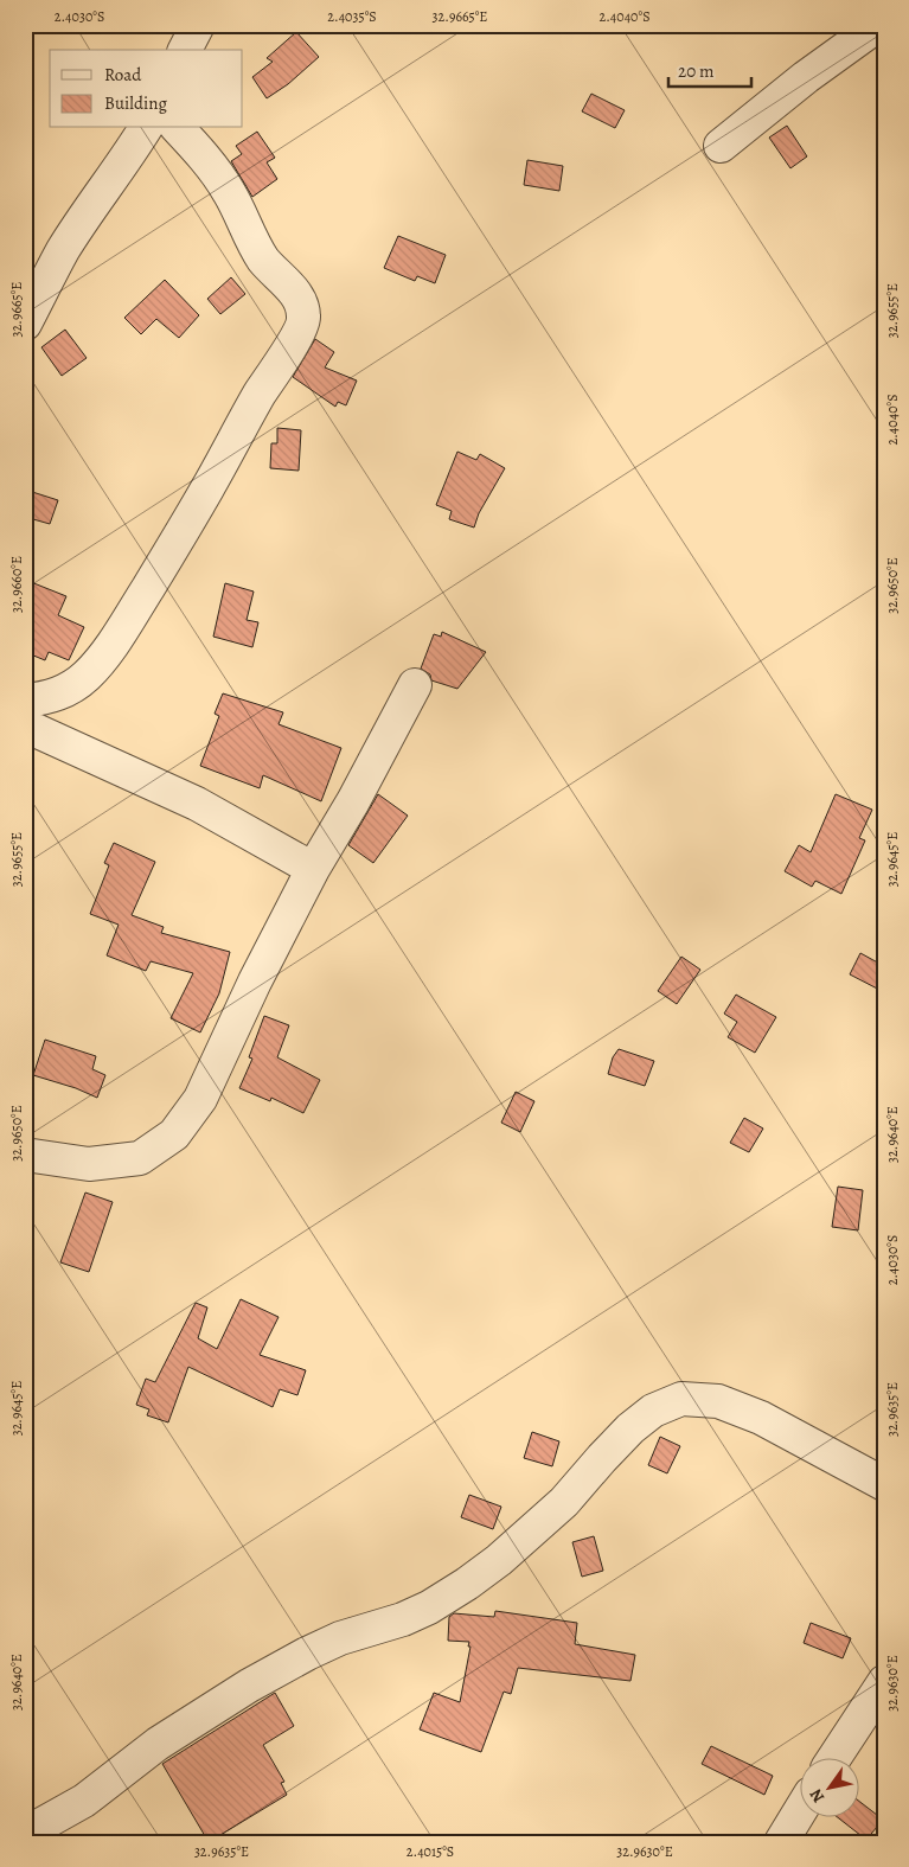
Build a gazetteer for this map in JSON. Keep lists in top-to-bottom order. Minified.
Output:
{"legend":["Road","Building"],"scale_bar":"20 m","north":"bottom left","coordinates":["2.4030°S","2.4035°S","32.9665°E","2.4040°S","32.9655°E","32.9660°E","32.9650°E","32.9645°E","32.9640°E","32.9635°E","32.9630°E","2.4015°S"]}
